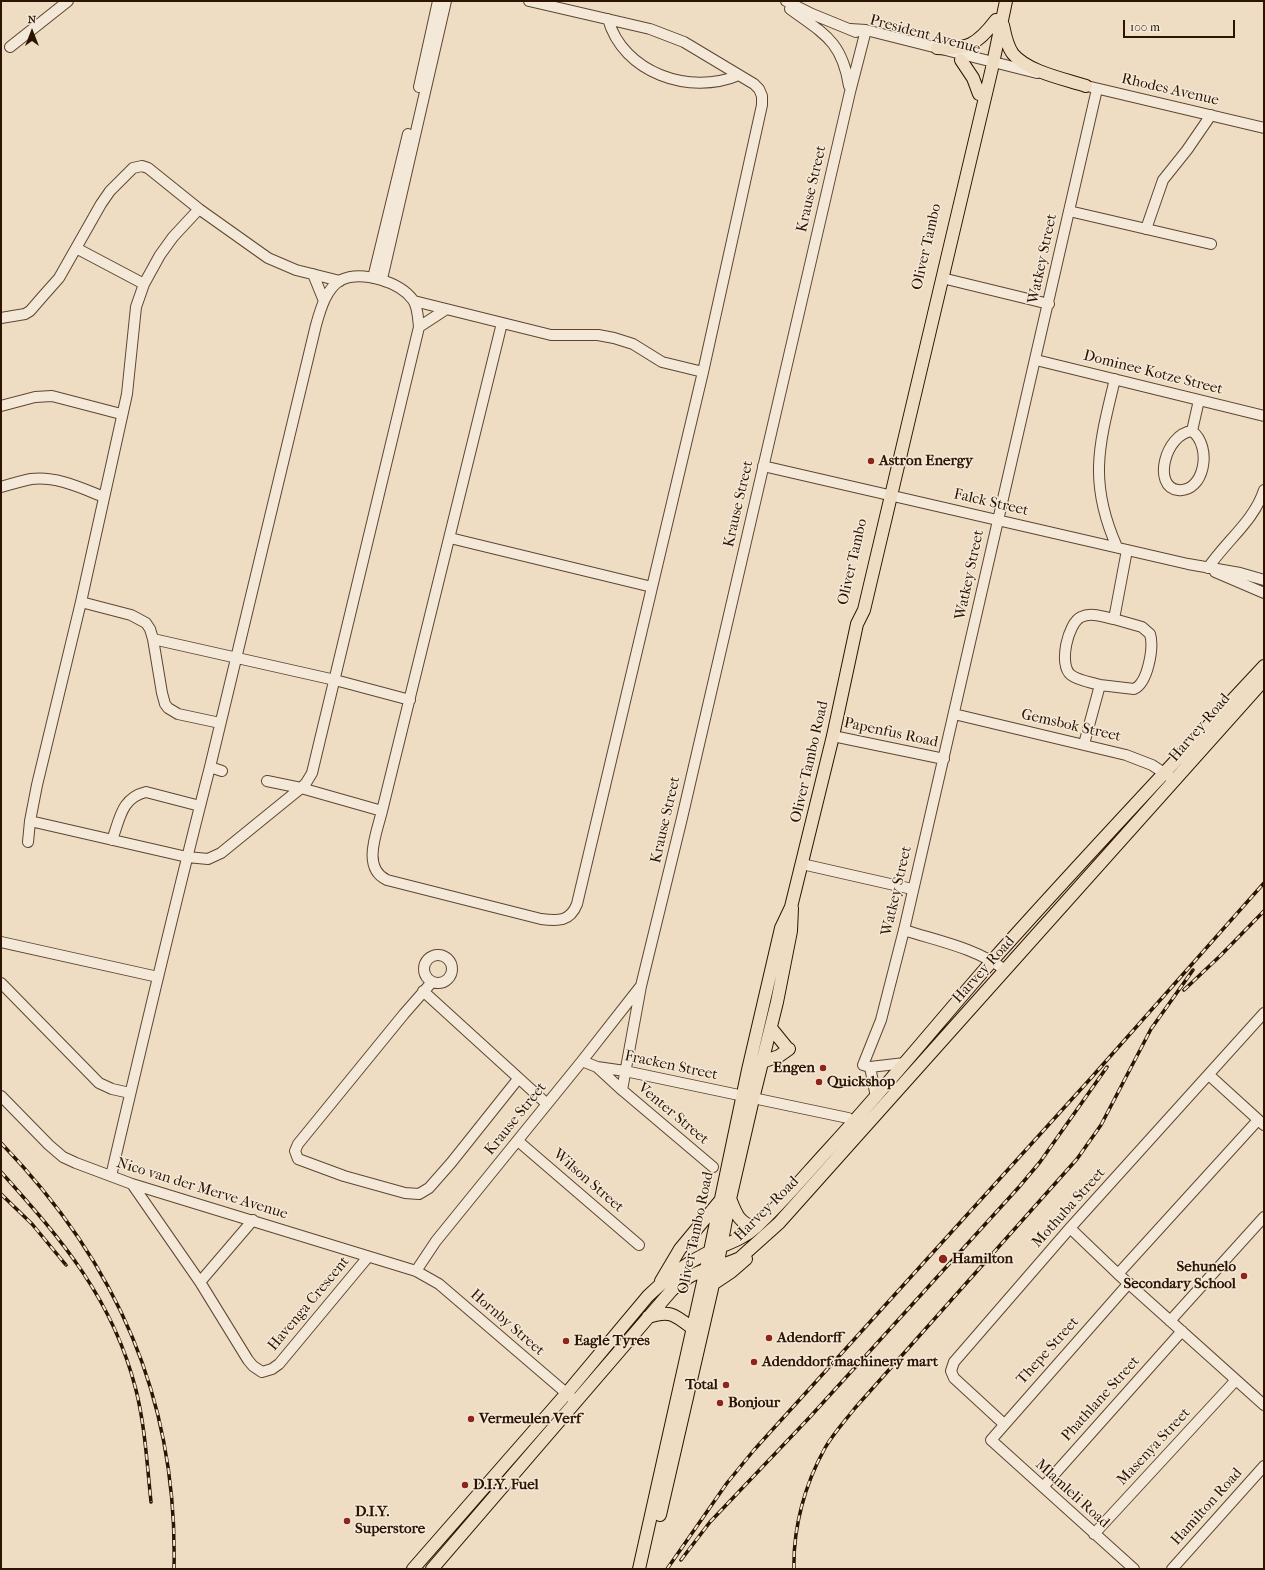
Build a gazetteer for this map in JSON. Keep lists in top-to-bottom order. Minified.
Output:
{"streets":{"main road":["Oliver Tambo","Harvey Road","Oliver Tambo Road"],"street":["President Avenue","Rhodes Avenue","Krause Street","Watkey Street","Dominee Kotze Street","Falck Street","Gemsbok Street","Papenfus Road","Fracken Street","Venter Street","Wilson Street","Nico van der Merve Avenue","Mothuba Street","Havenga Crescent","Hornby Street","Thepe Street","Phathlane Street","Masenya Street","Mlamleli Road","Hamilton Road"]},"crossings":[["President Avenue","Rhodes Avenue"],["President Avenue","Krause Street"],["President Avenue","Oliver Tambo"],["Rhodes Avenue","Oliver Tambo"],["Rhodes Avenue","Watkey Street"],["Krause Street","Falck Street"],["Krause Street","Fracken Street"],["Krause Street","Venter Street"],["Krause Street","Wilson Street"],["Krause Street","Nico van der Merve Avenue"],["Krause Street","Hornby Street"],["Oliver Tambo","Falck Street"],["Oliver Tambo","Oliver Tambo Road"],["Watkey Street","Dominee Kotze Street"],["Watkey Street","Falck Street"],["Watkey Street","Gemsbok Street"],["Watkey Street","Papenfus Road"],["Gemsbok Street","Harvey Road"],["Harvey Road","Oliver Tambo Road"],["Harvey Road","Fracken Street"],["Harvey Road","Hornby Street"],["Papenfus Road","Oliver Tambo Road"],["Oliver Tambo Road","Fracken Street"],["Fracken Street","Venter Street"],["Nico van der Merve Avenue","Havenga Crescent"],["Nico van der Merve Avenue","Hornby Street"],["Mothuba Street","Thepe Street"],["Thepe Street","Mlamleli Road"],["Phathlane Street","Mlamleli Road"],["Masenya Street","Mlamleli Road"]],"places":["Astron Energy","Engen","Quickshop","Hamilton","Sehunelo Secondary School","Adendorff","Eagle Tyres","Adenddorf machinery mart","Total","Bonjour","Vermeulen Verf","D.I.Y. Fuel","D.I.Y. Superstore"],"scale_bar":"100 m","north":"top"}
